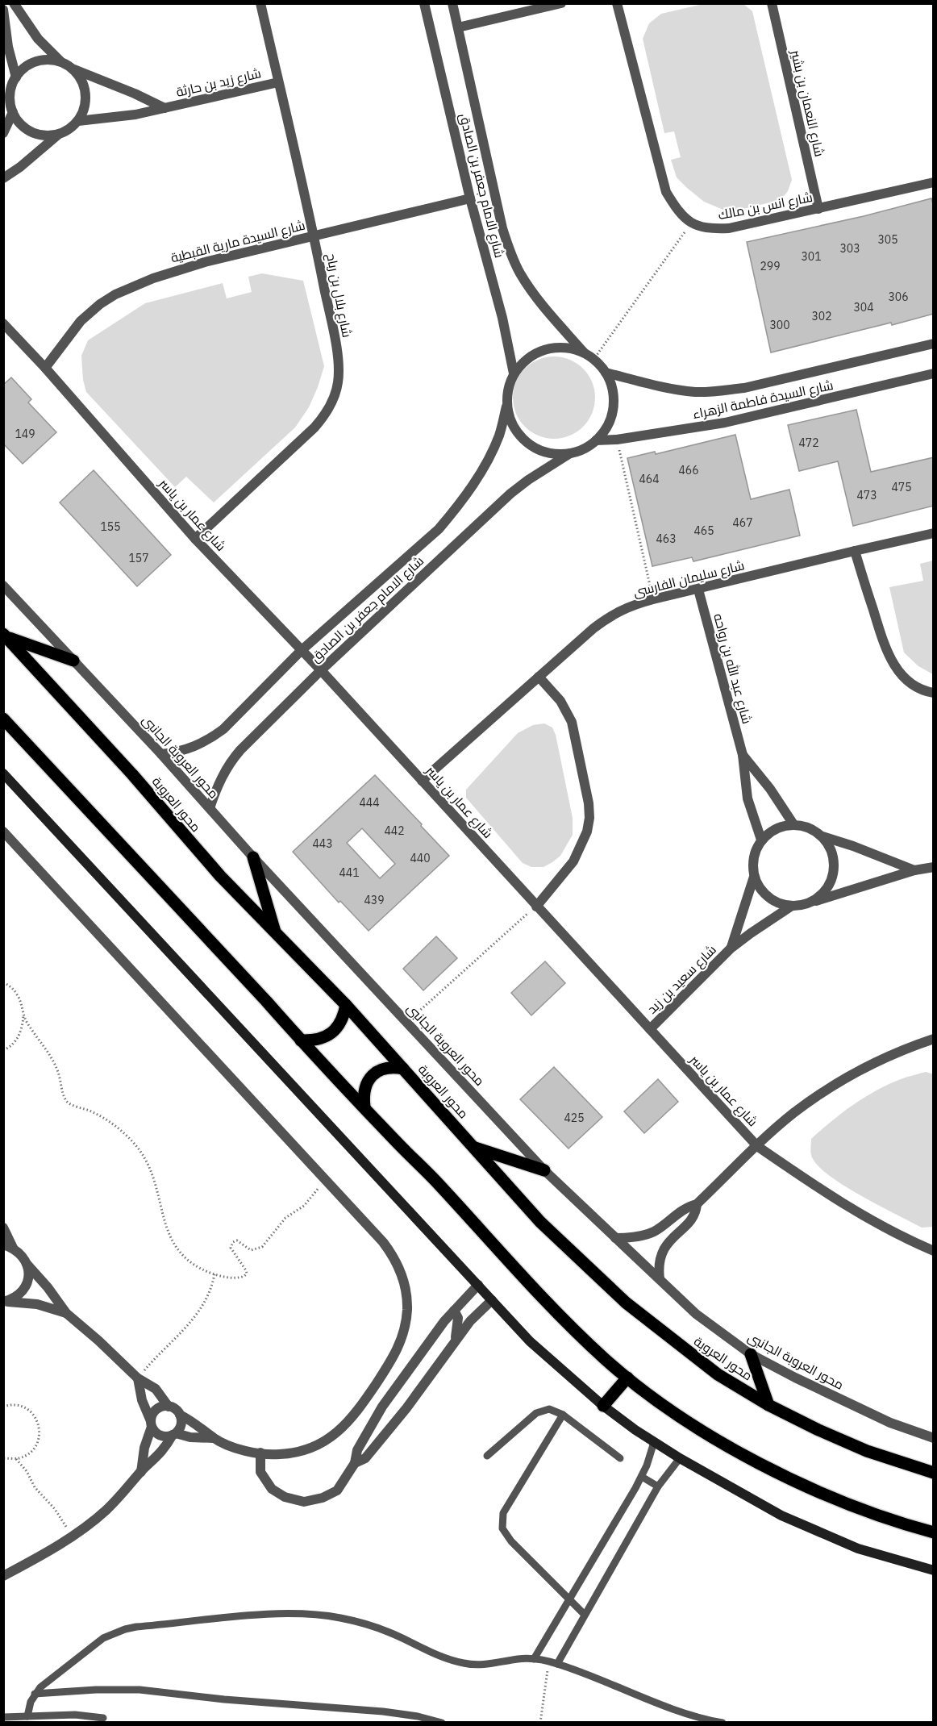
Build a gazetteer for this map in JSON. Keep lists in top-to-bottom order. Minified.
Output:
{"streets":{"main road":["محور العروبة"],"street":["شارع زيد بن حارثة","شارع النعمان بن بشير","شارع الامام جعفر بن الصادق","شارع انس بن مالك","شارع السيدة مارية القبطية","شارع بلال بن رباح","شارع السيدة فاطمة الزهراء","شارع عمار بن ياسر","شارع سليمان الفارسى","شارع عبد الله بن رواحه","محور العروبة الجانبى","شارع سعيد بن زيد"]},"crossings":[["شارع زيد بن حارثة","شارع بلال بن رباح"],["شارع النعمان بن بشير","شارع انس بن مالك"],["شارع الامام جعفر بن الصادق","شارع السيدة مارية القبطية"],["شارع الامام جعفر بن الصادق","شارع السيدة فاطمة الزهراء"],["شارع الامام جعفر بن الصادق","شارع عمار بن ياسر"],["شارع الامام جعفر بن الصادق","محور العروبة الجانبى"],["شارع السيدة مارية القبطية","شارع بلال بن رباح"],["شارع السيدة مارية القبطية","شارع عمار بن ياسر"],["شارع بلال بن رباح","شارع عمار بن ياسر"],["شارع عمار بن ياسر","شارع سليمان الفارسى"],["شارع عمار بن ياسر","شارع سعيد بن زيد"],["شارع سليمان الفارسى","شارع عبد الله بن رواحه"],["شارع عبد الله بن رواحه","شارع سعيد بن زيد"]],"house_numbers":["305","303","301","299","306","304","302","300","149","472","466","464","475","473","467","155","465","463","157","444","442","443","440","441","439","425"]}
